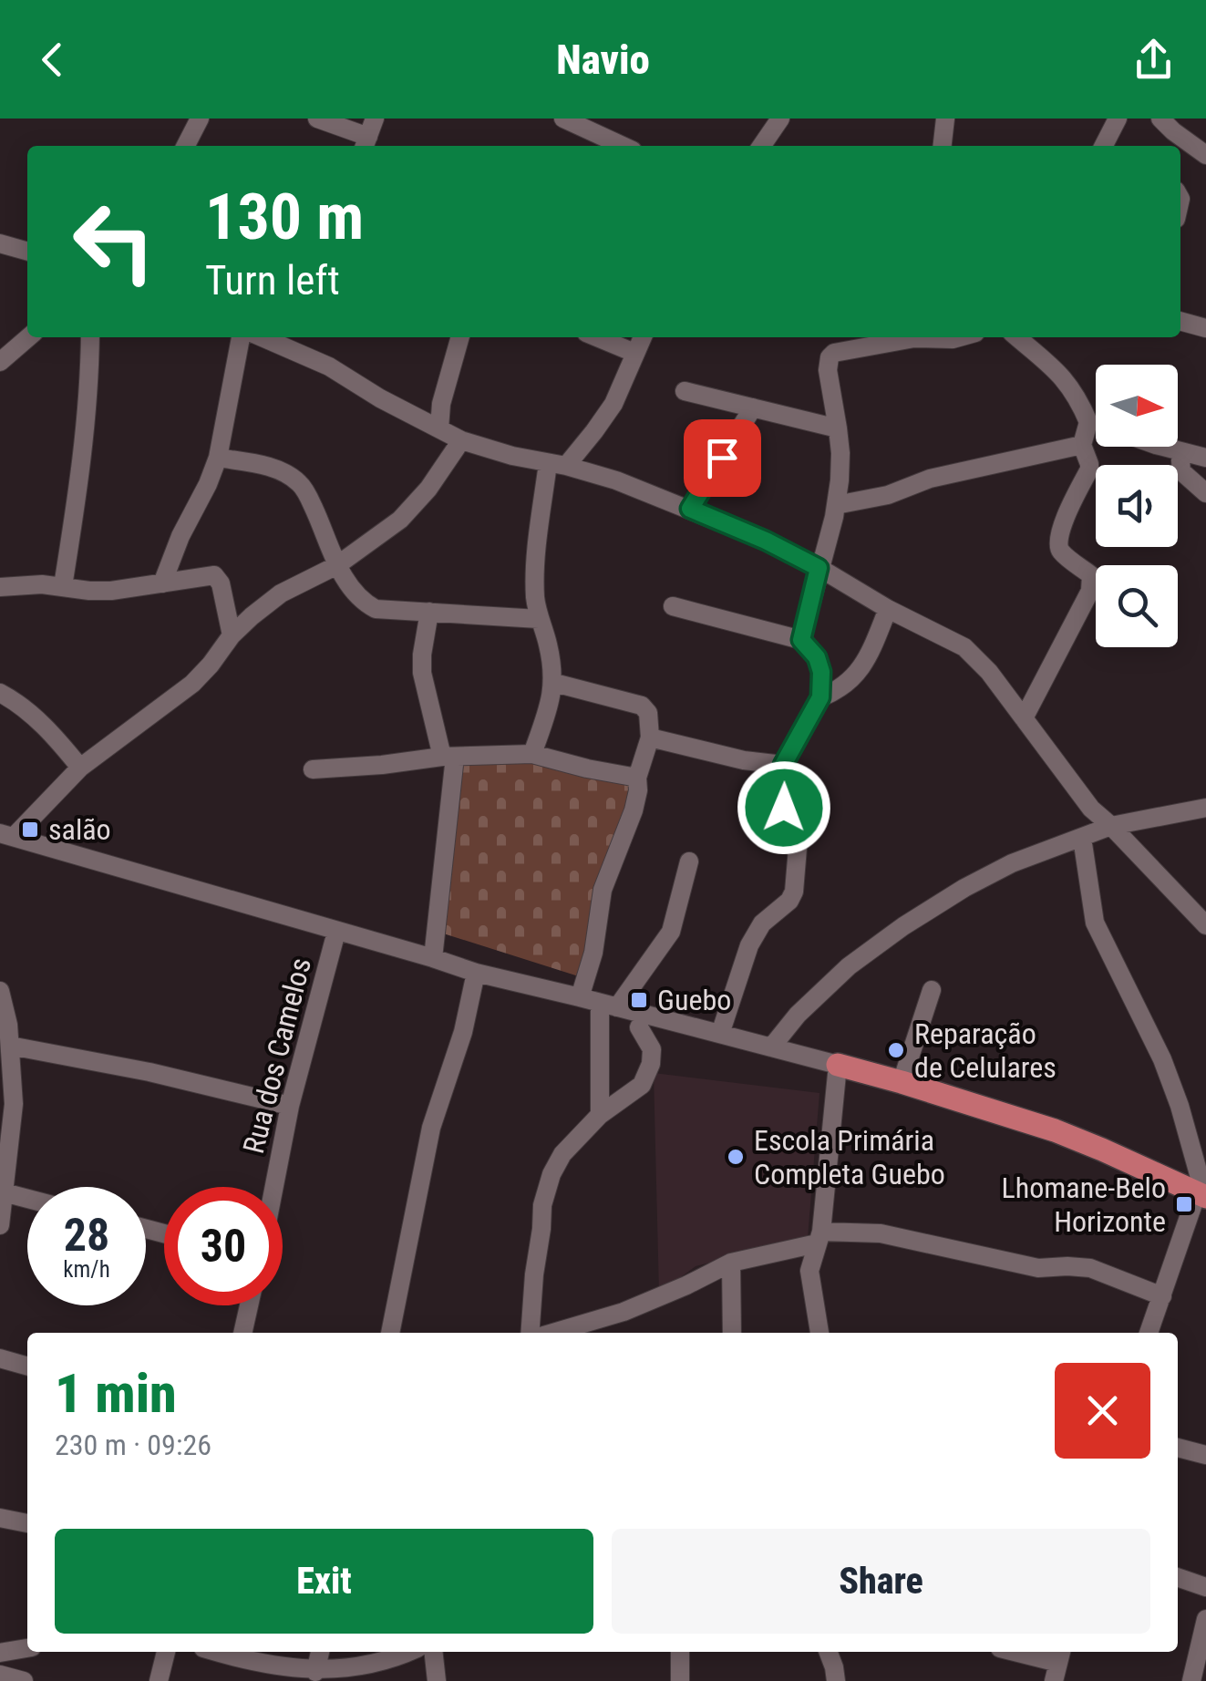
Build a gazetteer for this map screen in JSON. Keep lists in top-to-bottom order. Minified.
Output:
{"streets":{"street":["Rua dos Camelos"]},"places":{"transit":["salão","Guebo","Lhomane-Belo Horizonte"],"other":["Reparação de Celulares","Escola Primária Completa Guebo"]},"north":"right","page":{"header":"Navio","turn":["130 m","Turn left"],"speed":"28 km/h","limit":"30","heading":["1 min","230 m · 09:26"],"buttons":["Exit","Share"]}}
